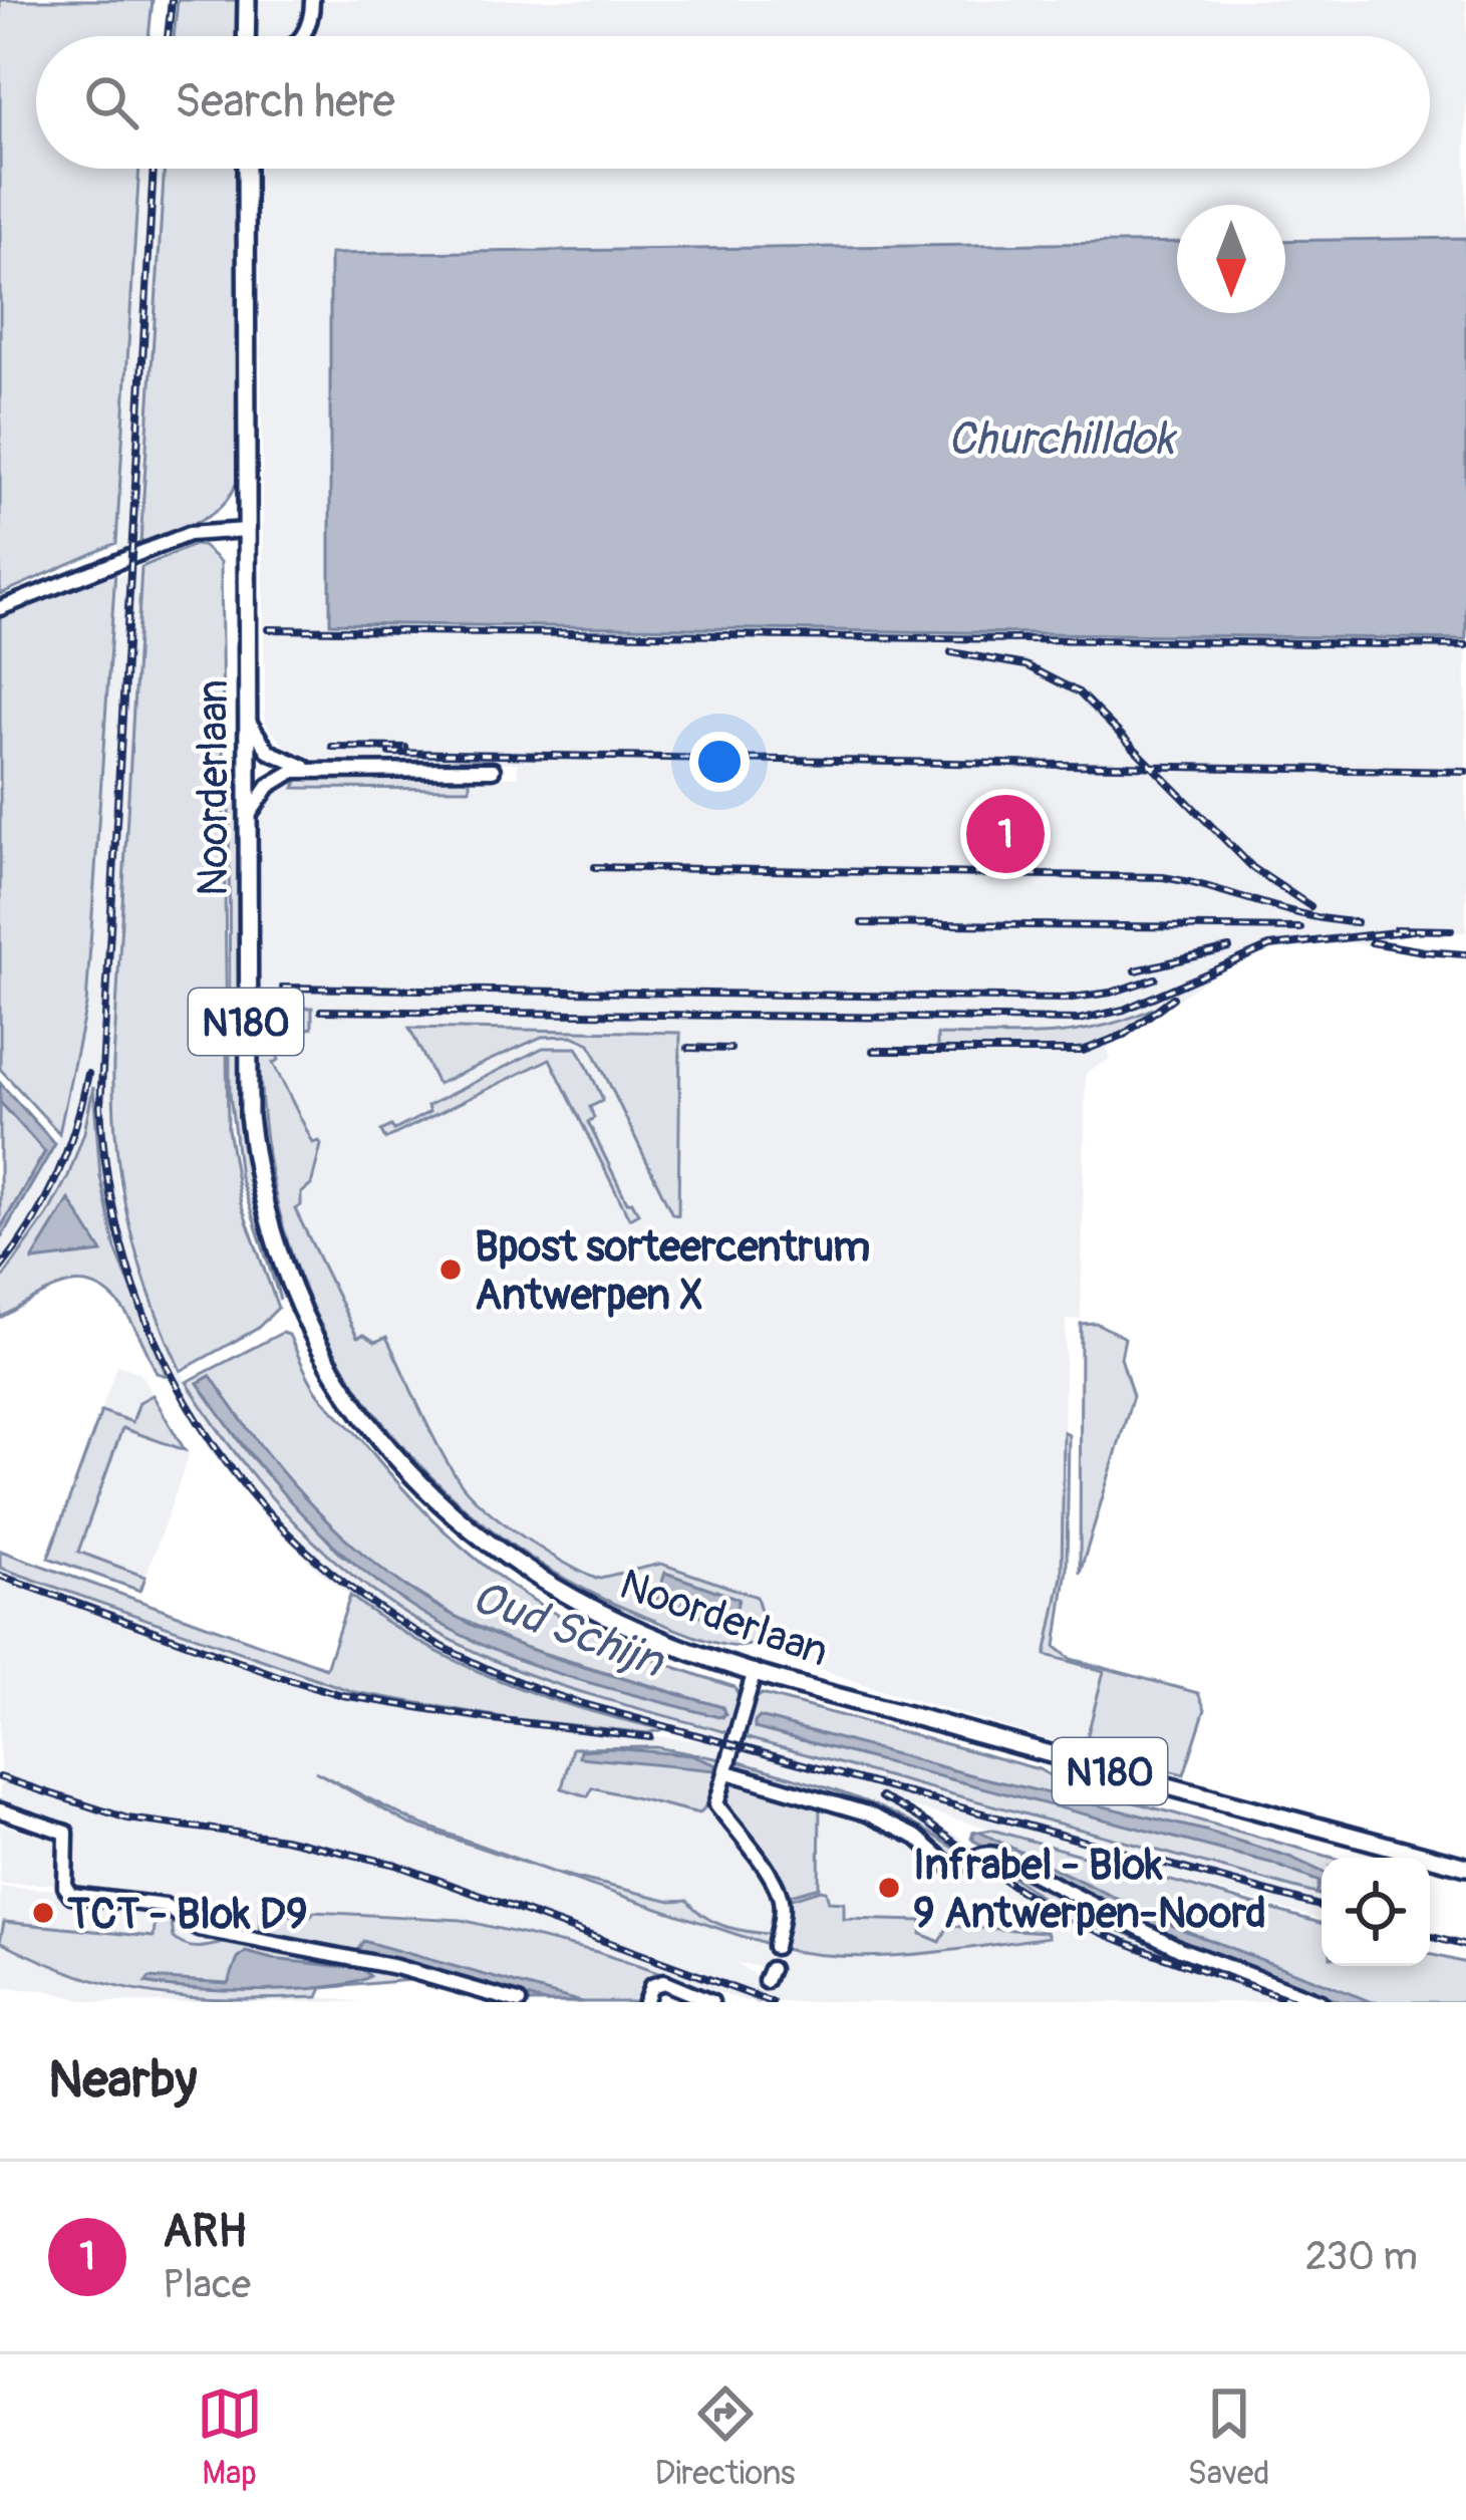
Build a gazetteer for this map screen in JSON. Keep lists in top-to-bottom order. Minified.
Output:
{"streets":{"main road":["Noorderlaan","N180"]},"water":["Churchilldok","Oud Schijn"],"places":["Bpost sorteercentrum Antwerpen X","Infrabel - Blok 9 Antwerpen-Noord","TCT - Blok D9"],"north":"bottom","page":{"search":"Search here","pins":"1","heading":"Nearby","list":[{"mark":"1","name":"ARH","note":"Place","value":"230 m"}],"nav":["Map","Directions","Saved"]}}
